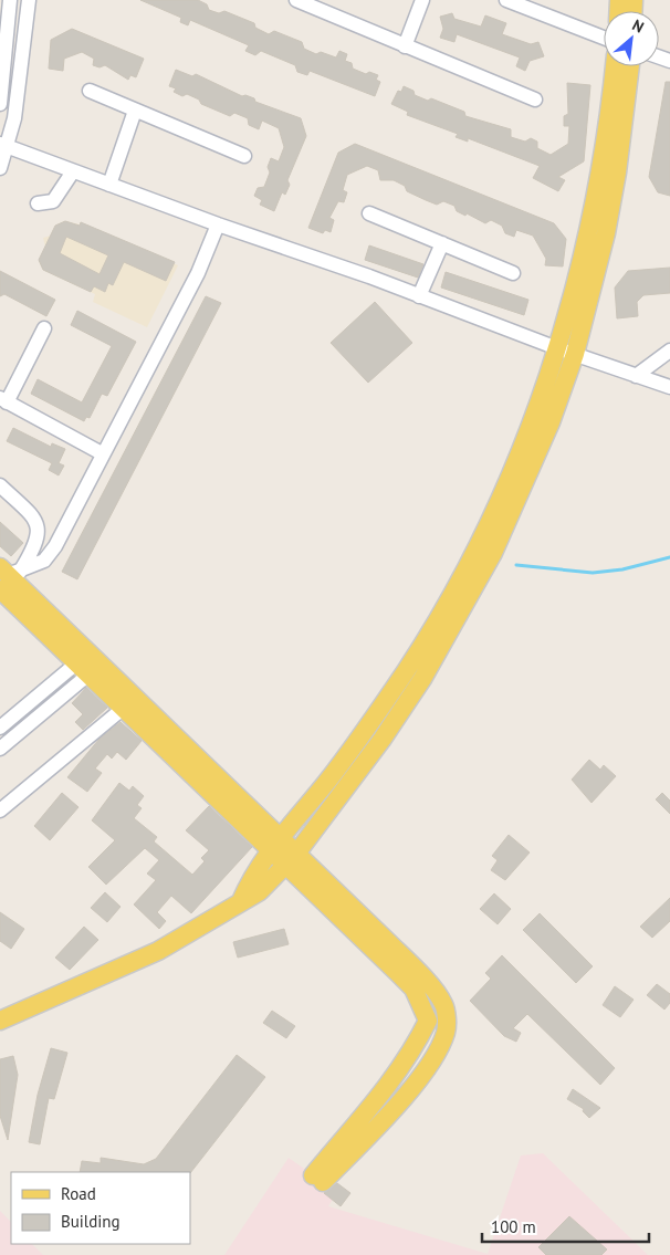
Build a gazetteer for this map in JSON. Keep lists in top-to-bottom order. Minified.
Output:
{"legend":["Road","Building"],"scale_bar":"100 m","north":"top right"}
